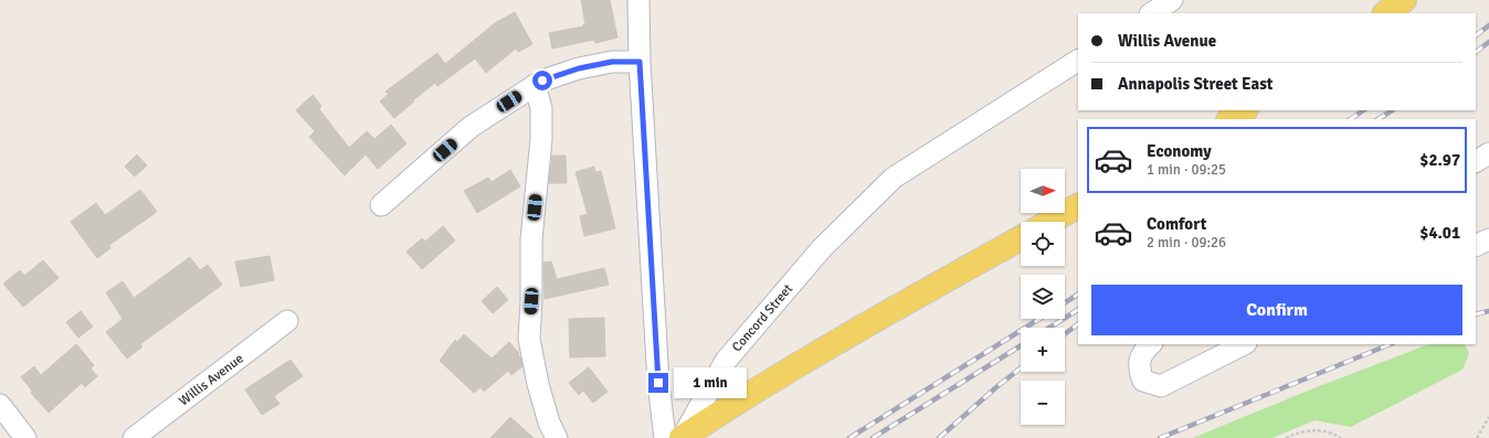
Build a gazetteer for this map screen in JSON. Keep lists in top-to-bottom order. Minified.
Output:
{"streets":{"street":["Concord Street","Willis Avenue"]},"north":"right","page":{"banner":["Willis Avenue","Annapolis Street East"],"list":[{"name":"Economy","note":"1 min · 09:25","value":"$2.97"},{"name":"Comfort","note":"2 min · 09:26","value":"$4.01"}],"map_buttons":["+","−"],"buttons":"Confirm","bubble":"1 min"}}
